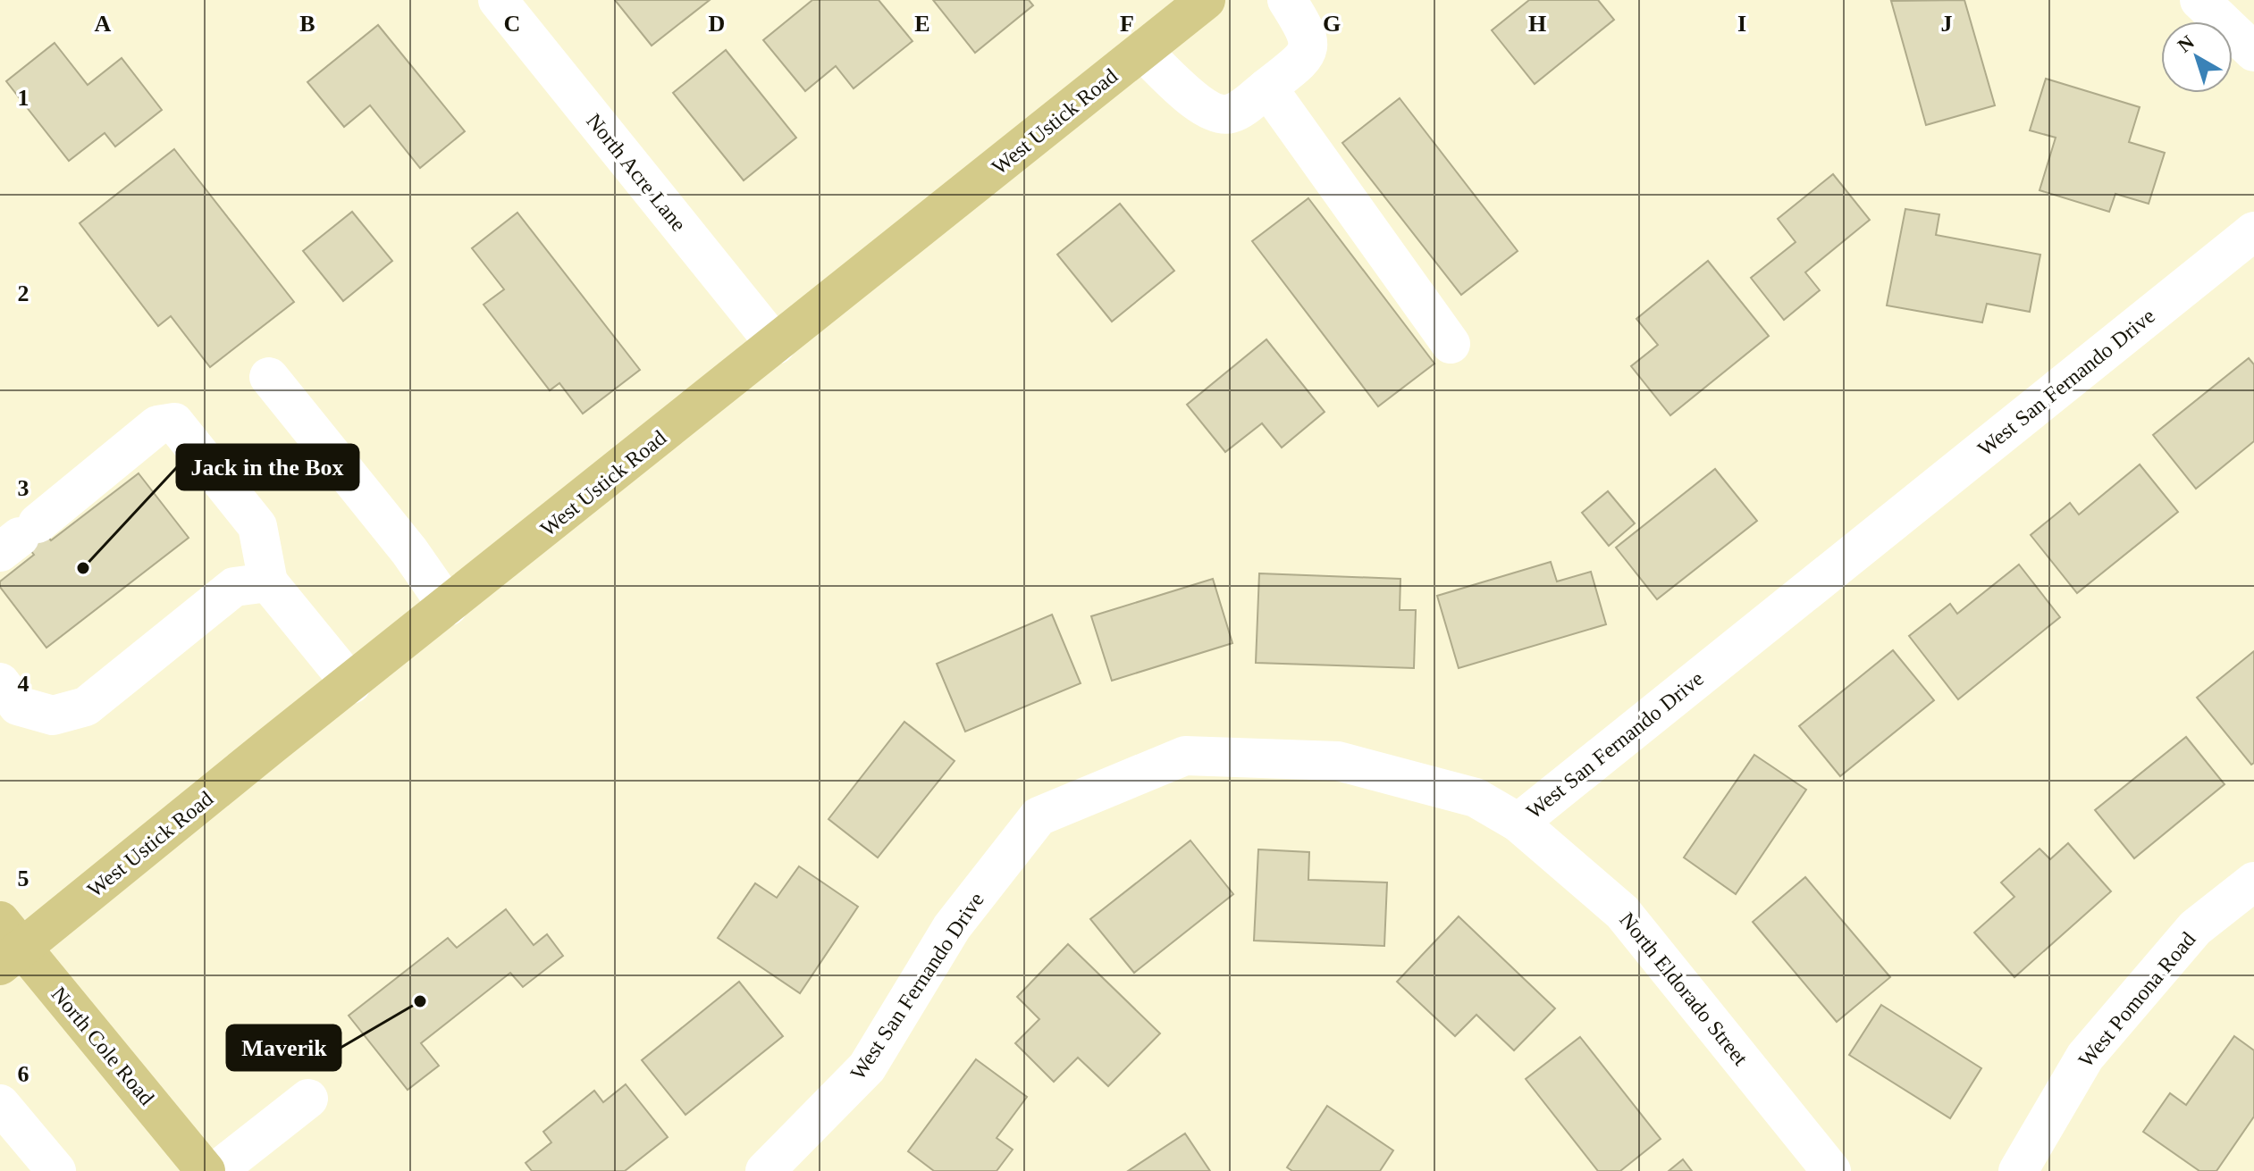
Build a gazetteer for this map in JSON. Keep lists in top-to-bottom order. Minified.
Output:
{"streets":{"main road":["West Ustick Road","North Cole Road"],"street":["North Acre Lane","West San Fernando Drive","North Eldorado Street","West Pomona Road"]},"crossings":[["West Ustick Road","North Acre Lane"],["West Ustick Road","North Cole Road"],["West San Fernando Drive","North Eldorado Street"]],"places":["Jack in the Box","Maverik"],"north":"top left","grid":{"columns":["A","B","C","D","E","F","G","H","I","J"],"rows":["1","2","3","4","5","6"]}}
